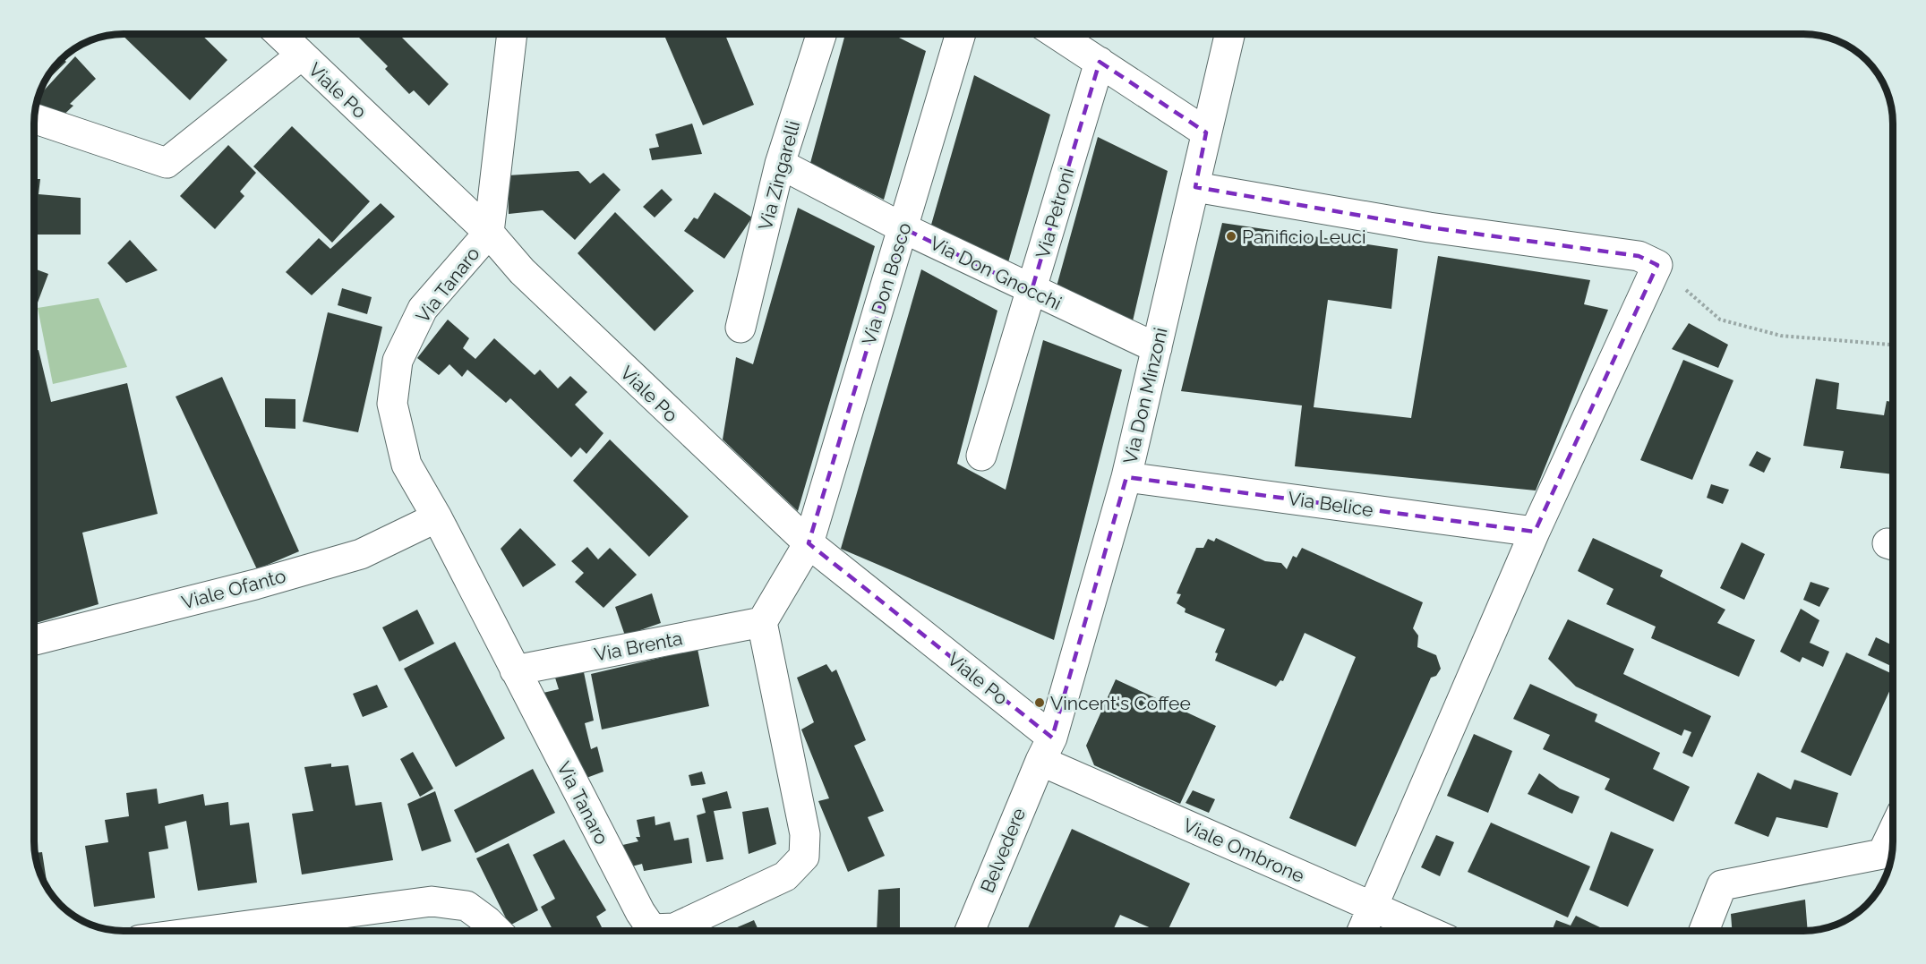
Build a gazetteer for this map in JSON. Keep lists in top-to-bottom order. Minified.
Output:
{"streets":{"street":["Viale Po","Via Zingarelli","Via Petroni","Via Don Gnocchi","Via Don Bosco","Via Tanaro","Via Don Minzoni","Via Belice","Viale Ofanto","Via Brenta","Belvedere","Viale Ombrone"]},"crossings":[["Viale Po","Via Don Bosco"],["Viale Po","Via Tanaro"],["Viale Po","Via Don Minzoni"],["Viale Po","Belvedere"],["Viale Po","Viale Ombrone"],["Via Zingarelli","Via Don Gnocchi"],["Via Petroni","Via Don Gnocchi"],["Via Don Gnocchi","Via Don Bosco"],["Via Don Gnocchi","Via Don Minzoni"],["Via Tanaro","Viale Ofanto"],["Via Tanaro","Via Brenta"],["Via Don Minzoni","Via Belice"],["Via Don Minzoni","Belvedere"],["Via Don Minzoni","Viale Ombrone"],["Belvedere","Viale Ombrone"]],"places":["Panificio Leuci","Vincent's Coffee"]}
